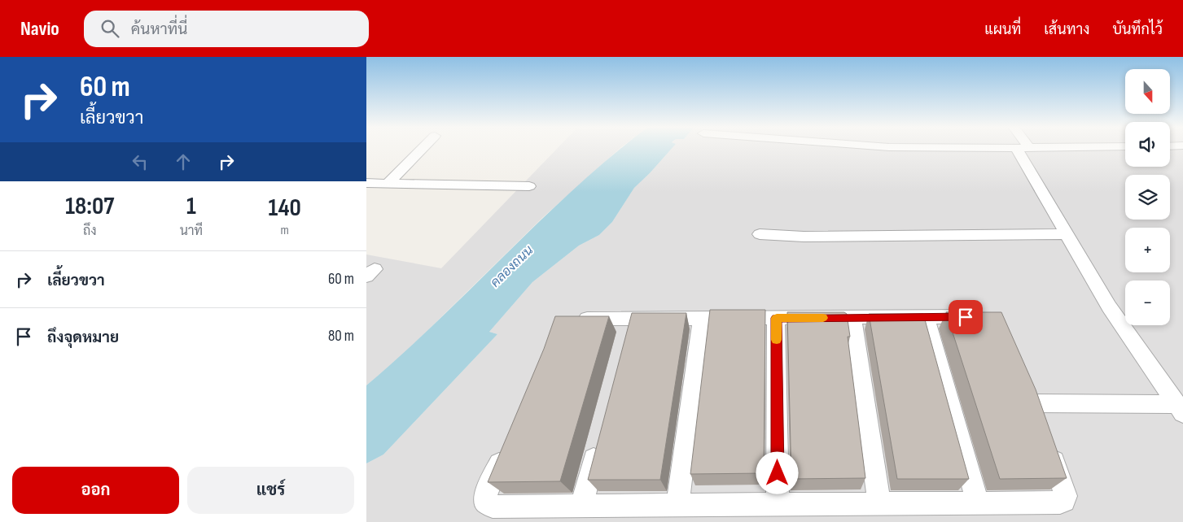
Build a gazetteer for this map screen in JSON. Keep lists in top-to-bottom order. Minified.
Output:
{"water":["คลองถนน"],"north":"bottom","page":{"header":"Navio","search":"ค้นหาที่นี่","nav":["แผนที่","เส้นทาง","บันทึกไว้"],"turn":["60 m","เลี้ยวขวา"],"map_buttons":["+","−"],"eta":["18:07","ถึง","1","นาที","140","m"],"list":[{"name":"เลี้ยวขวา","value":"60 m"},{"name":"ถึงจุดหมาย","value":"80 m"}],"buttons":["ออก","แชร์"]}}
